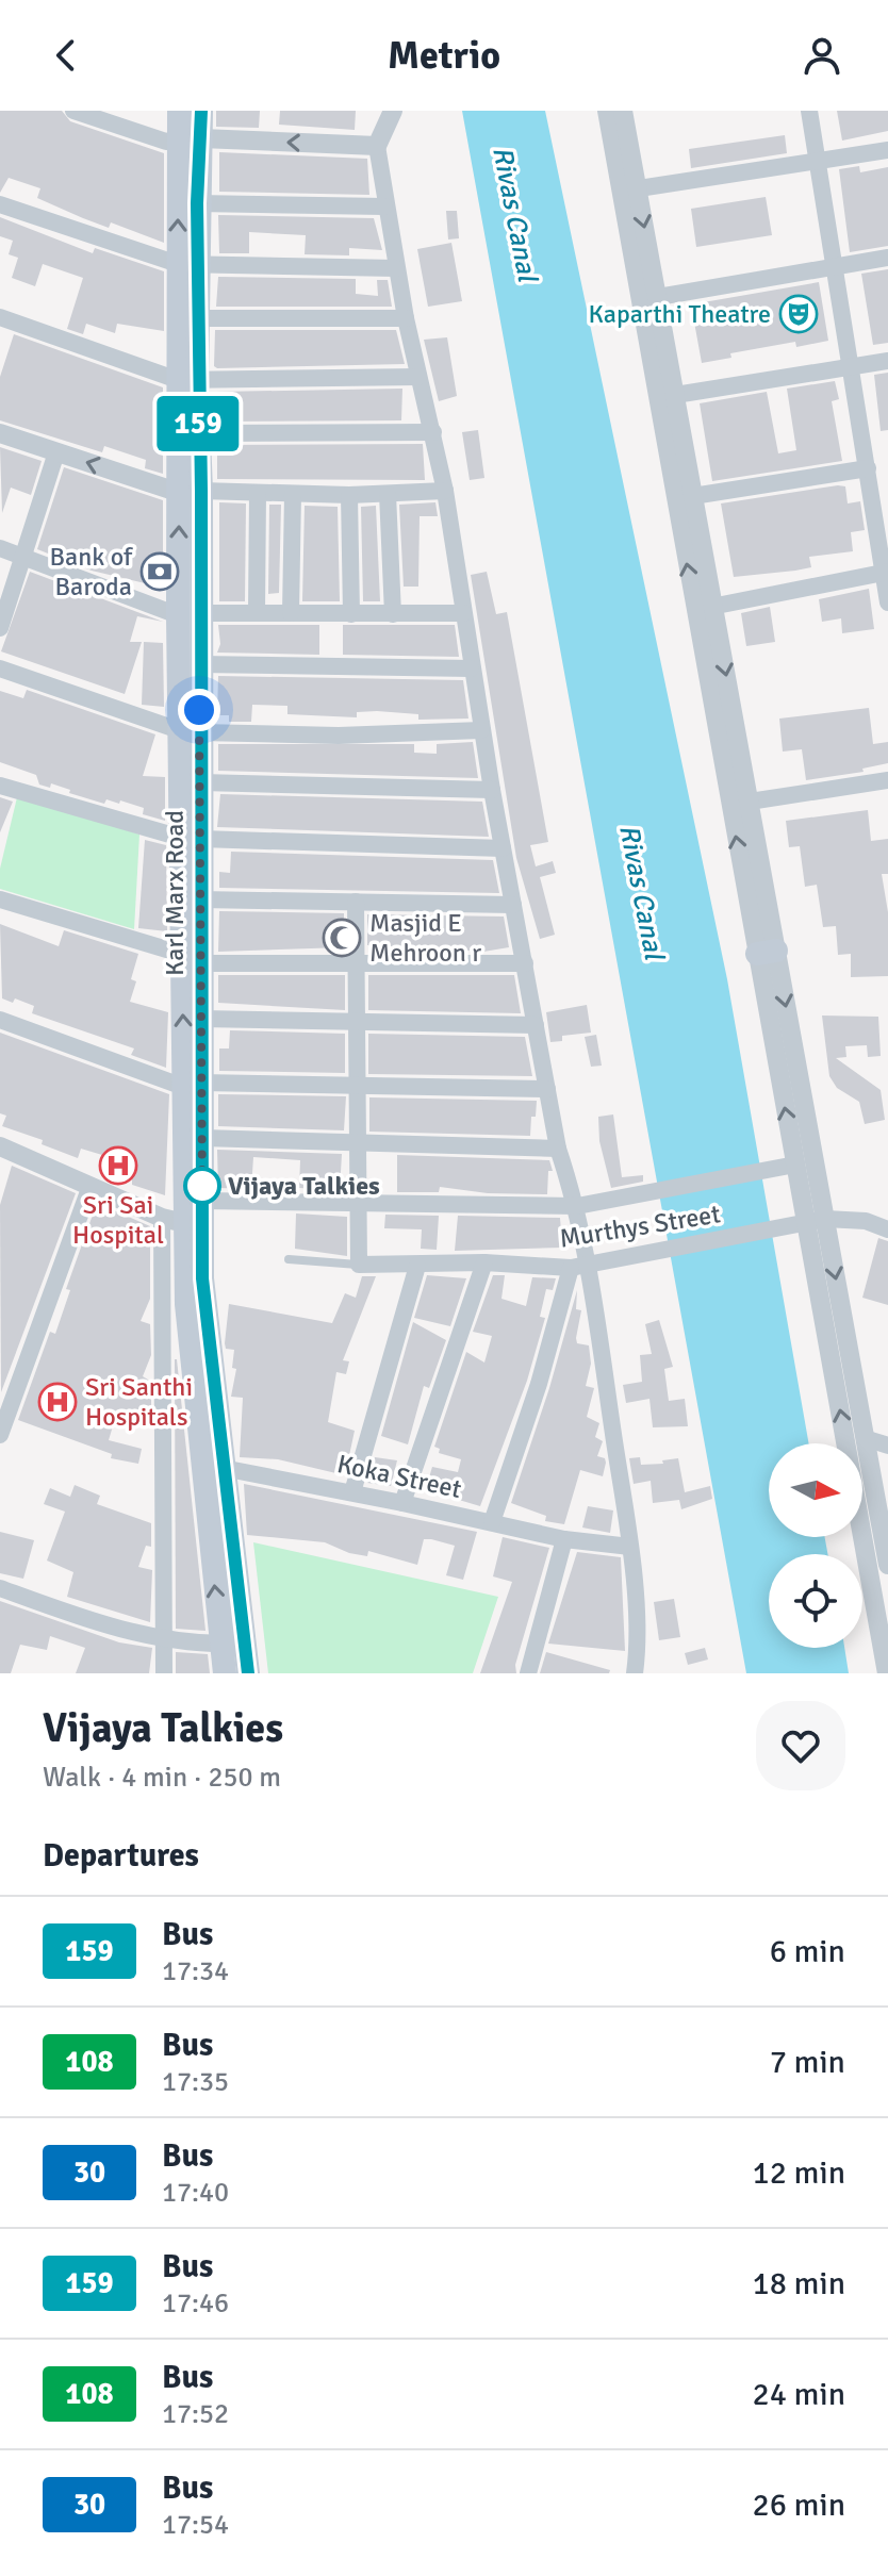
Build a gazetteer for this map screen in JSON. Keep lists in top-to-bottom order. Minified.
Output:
{"streets":{"main road":["Karl Marx Road"],"street":["Murthys Street","Koka Street"]},"crossings":[["Karl Marx Road","Koka Street"]],"water":["Rivas Canal"],"places":{"theatre":["Kaparthi Theatre"],"bank":["Bank of Baroda"],"mosque":["Masjid E Mehroon r"],"hospital":["Sri Sai Hospital","Sri Santhi Hospitals"],"other":["Vijaya Talkies"]},"lines":["bus line 159"],"north":"right","page":{"header":"Metrio","on_map":"159","heading":[["Vijaya Talkies","Walk · 4 min · 250 m"],"Departures"],"list":[{"mark":"159","name":"Bus","note":"17:34","value":"6 min"},{"mark":"108","name":"Bus","note":"17:35","value":"7 min"},{"mark":"30","name":"Bus","note":"17:40","value":"12 min"},{"mark":"159","name":"Bus","note":"17:46","value":"18 min"},{"mark":"108","name":"Bus","note":"17:52","value":"24 min"},{"mark":"30","name":"Bus","note":"17:54","value":"26 min"}]}}
